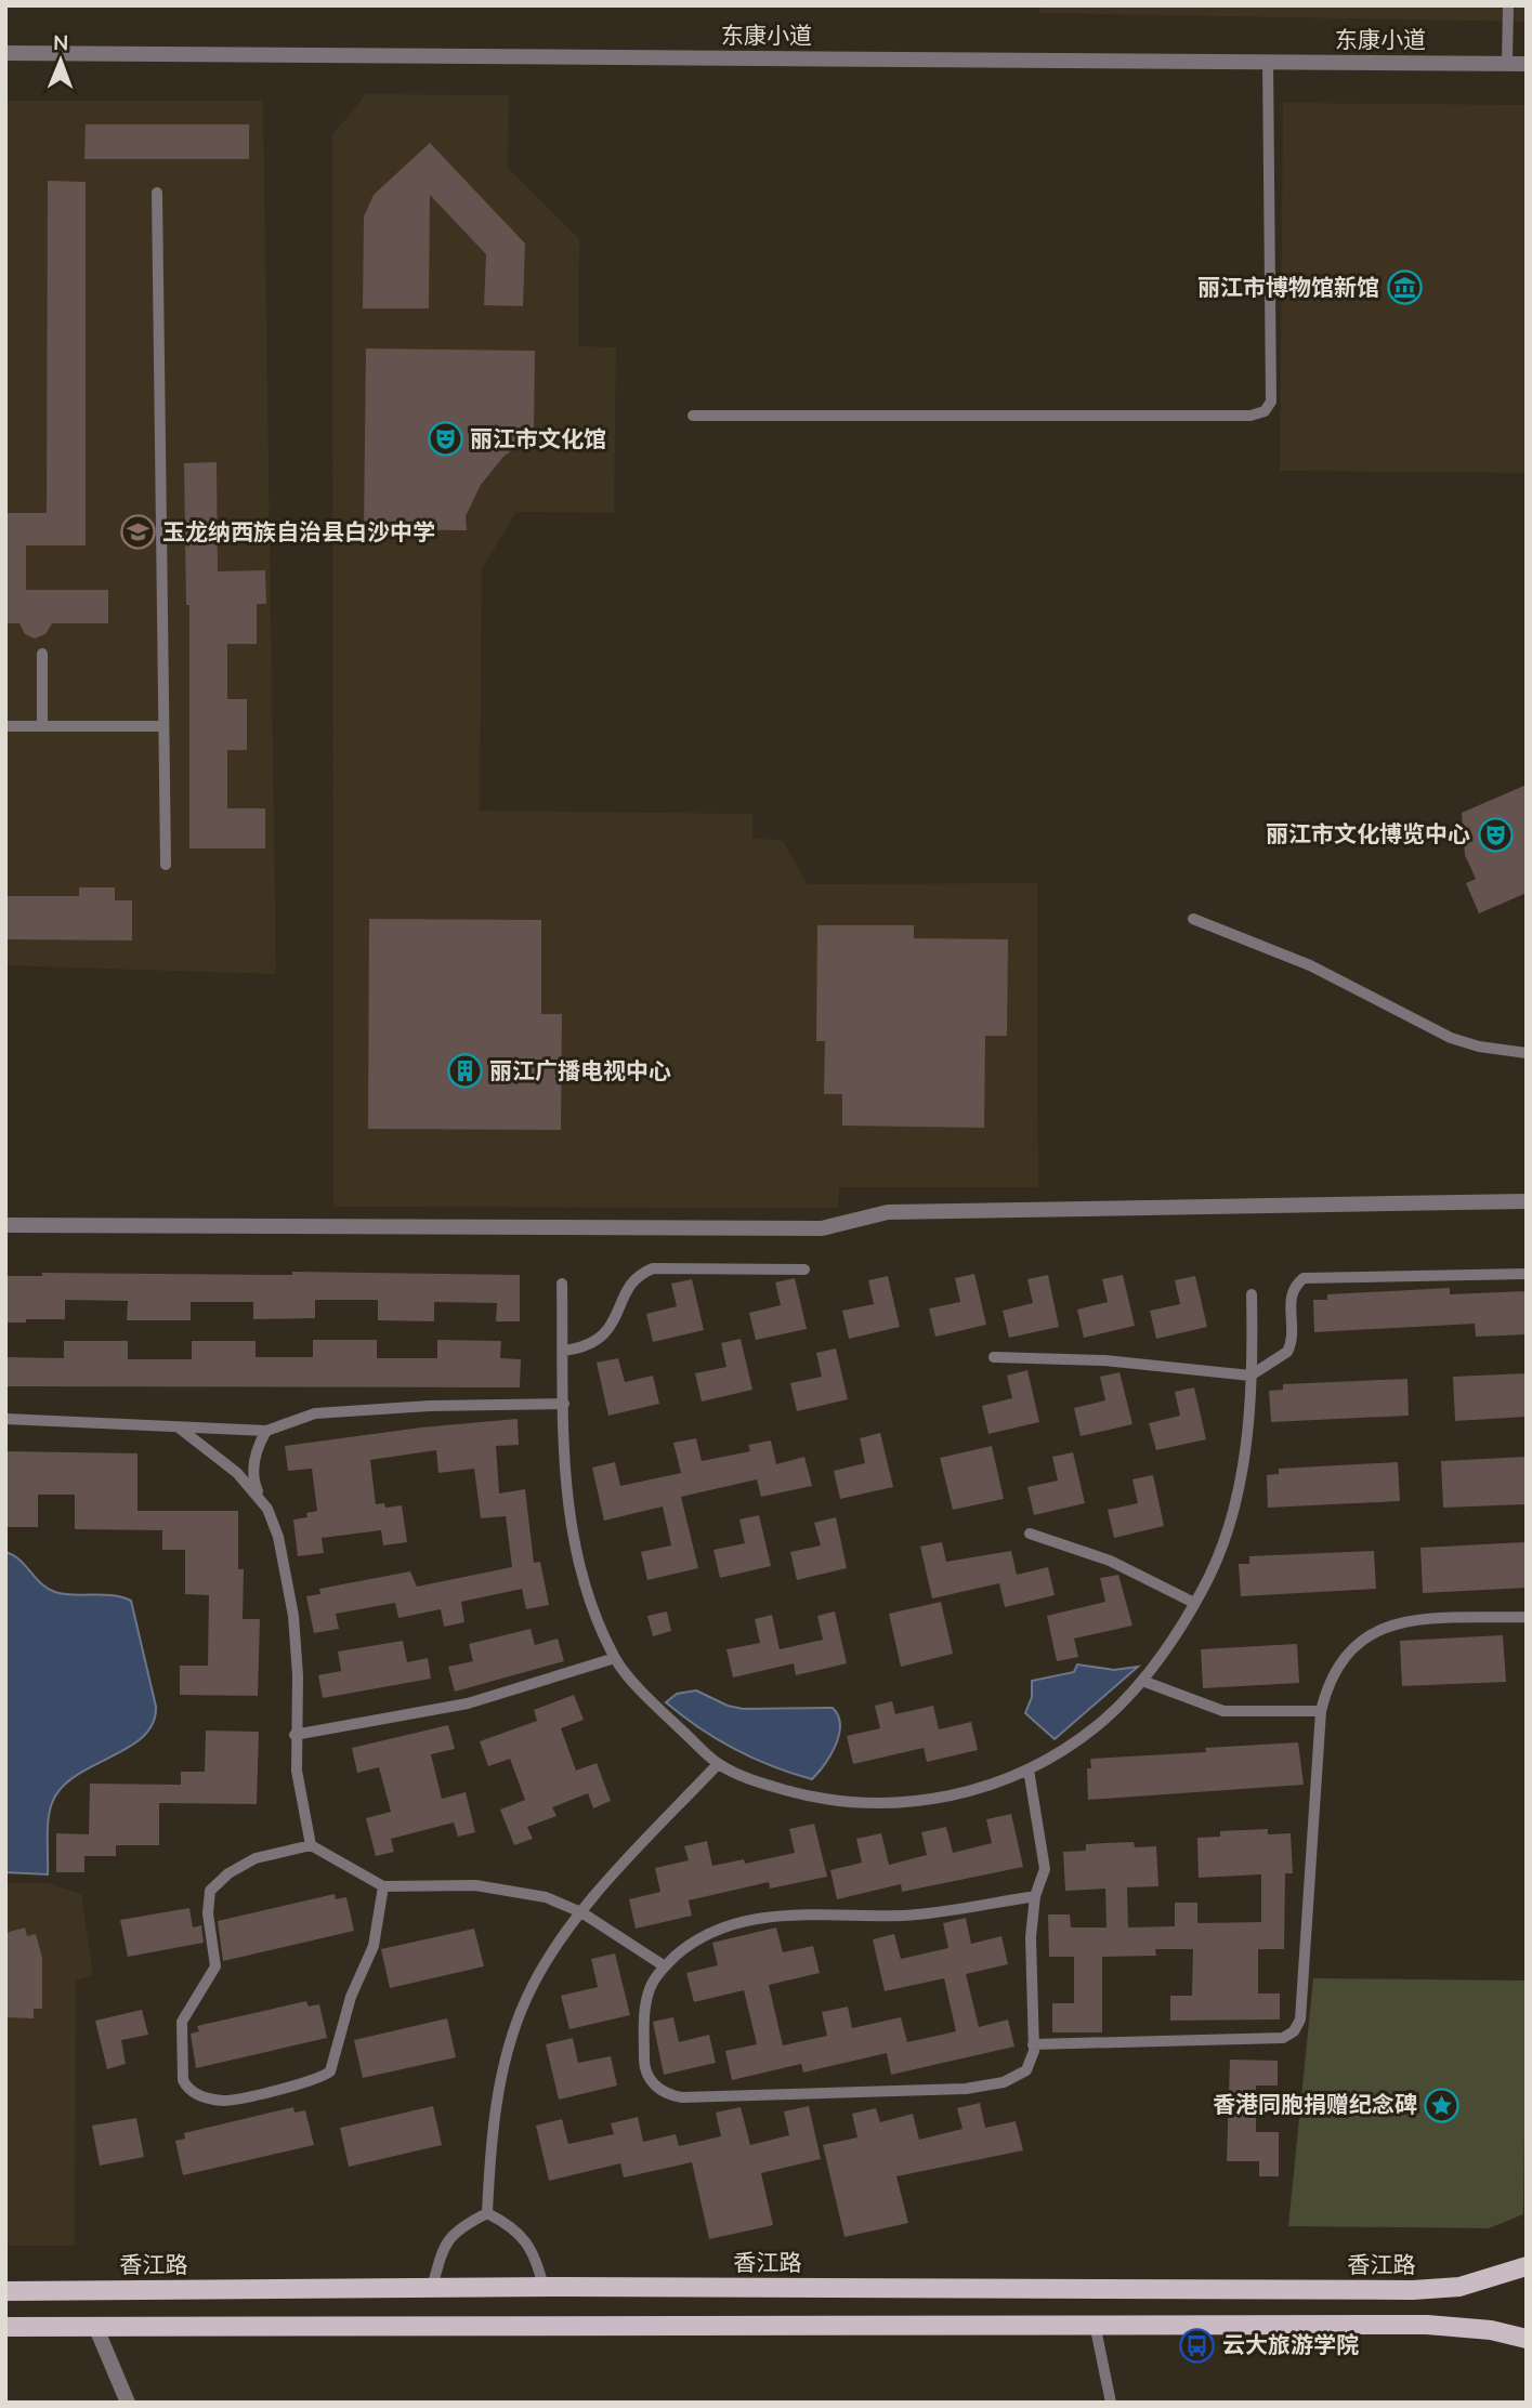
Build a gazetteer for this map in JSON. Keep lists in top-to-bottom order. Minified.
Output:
{"streets":{"main road":["香江路"],"street":["东康小道"]},"places":{"museum":["丽江市博物馆新馆"],"theatre":["丽江市文化馆","丽江市文化博览中心"],"school or university":["玉龙纳西族自治县白沙中学"],"building":["丽江广播电视中心"],"place":["香港同胞捐赠纪念碑"],"bus stop":["云大旅游学院"]},"north":"top"}
